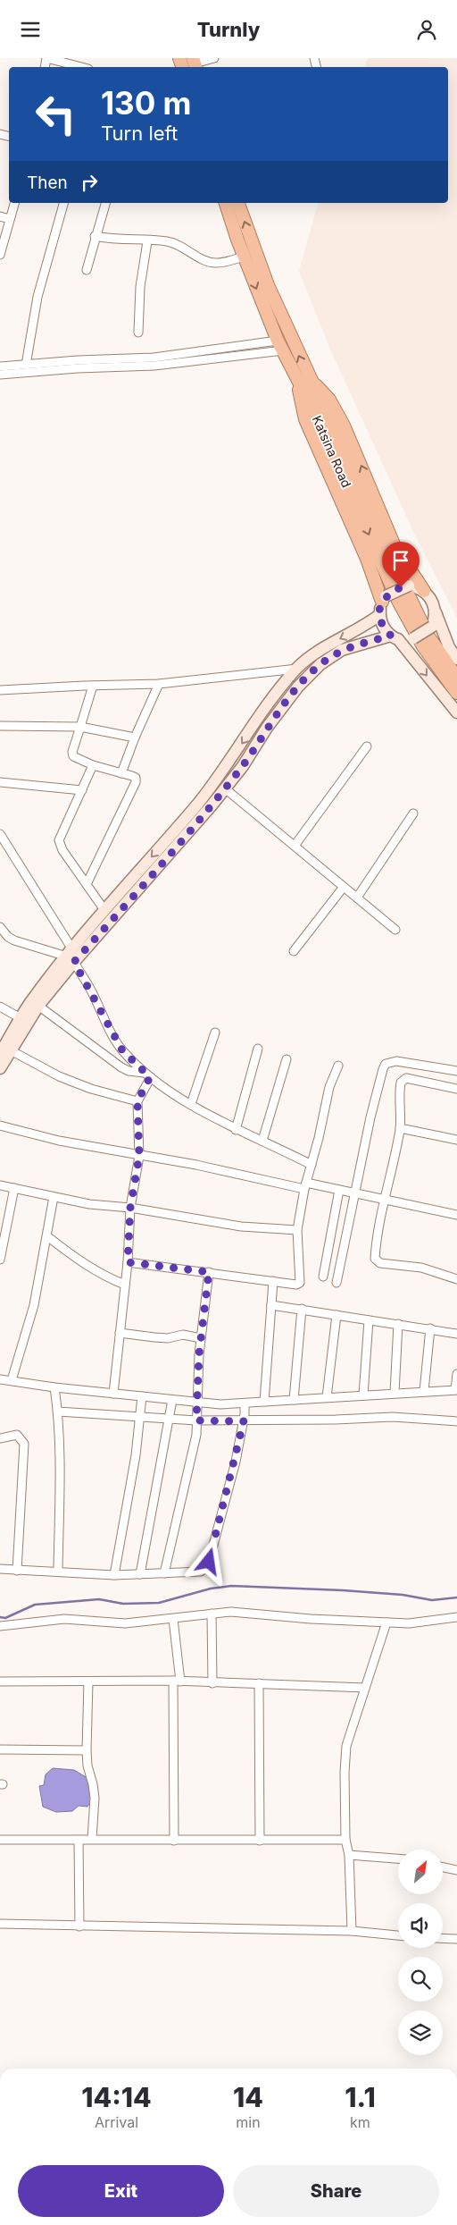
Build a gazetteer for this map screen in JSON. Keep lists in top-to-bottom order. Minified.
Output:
{"streets":{"highway":["Katsina Road"]},"north":"top right","page":{"header":"Turnly","turn":["130 m","Turn left"],"then":"Then","eta":["14:14","Arrival","14","min","1.1","km"],"buttons":["Exit","Share"]}}
